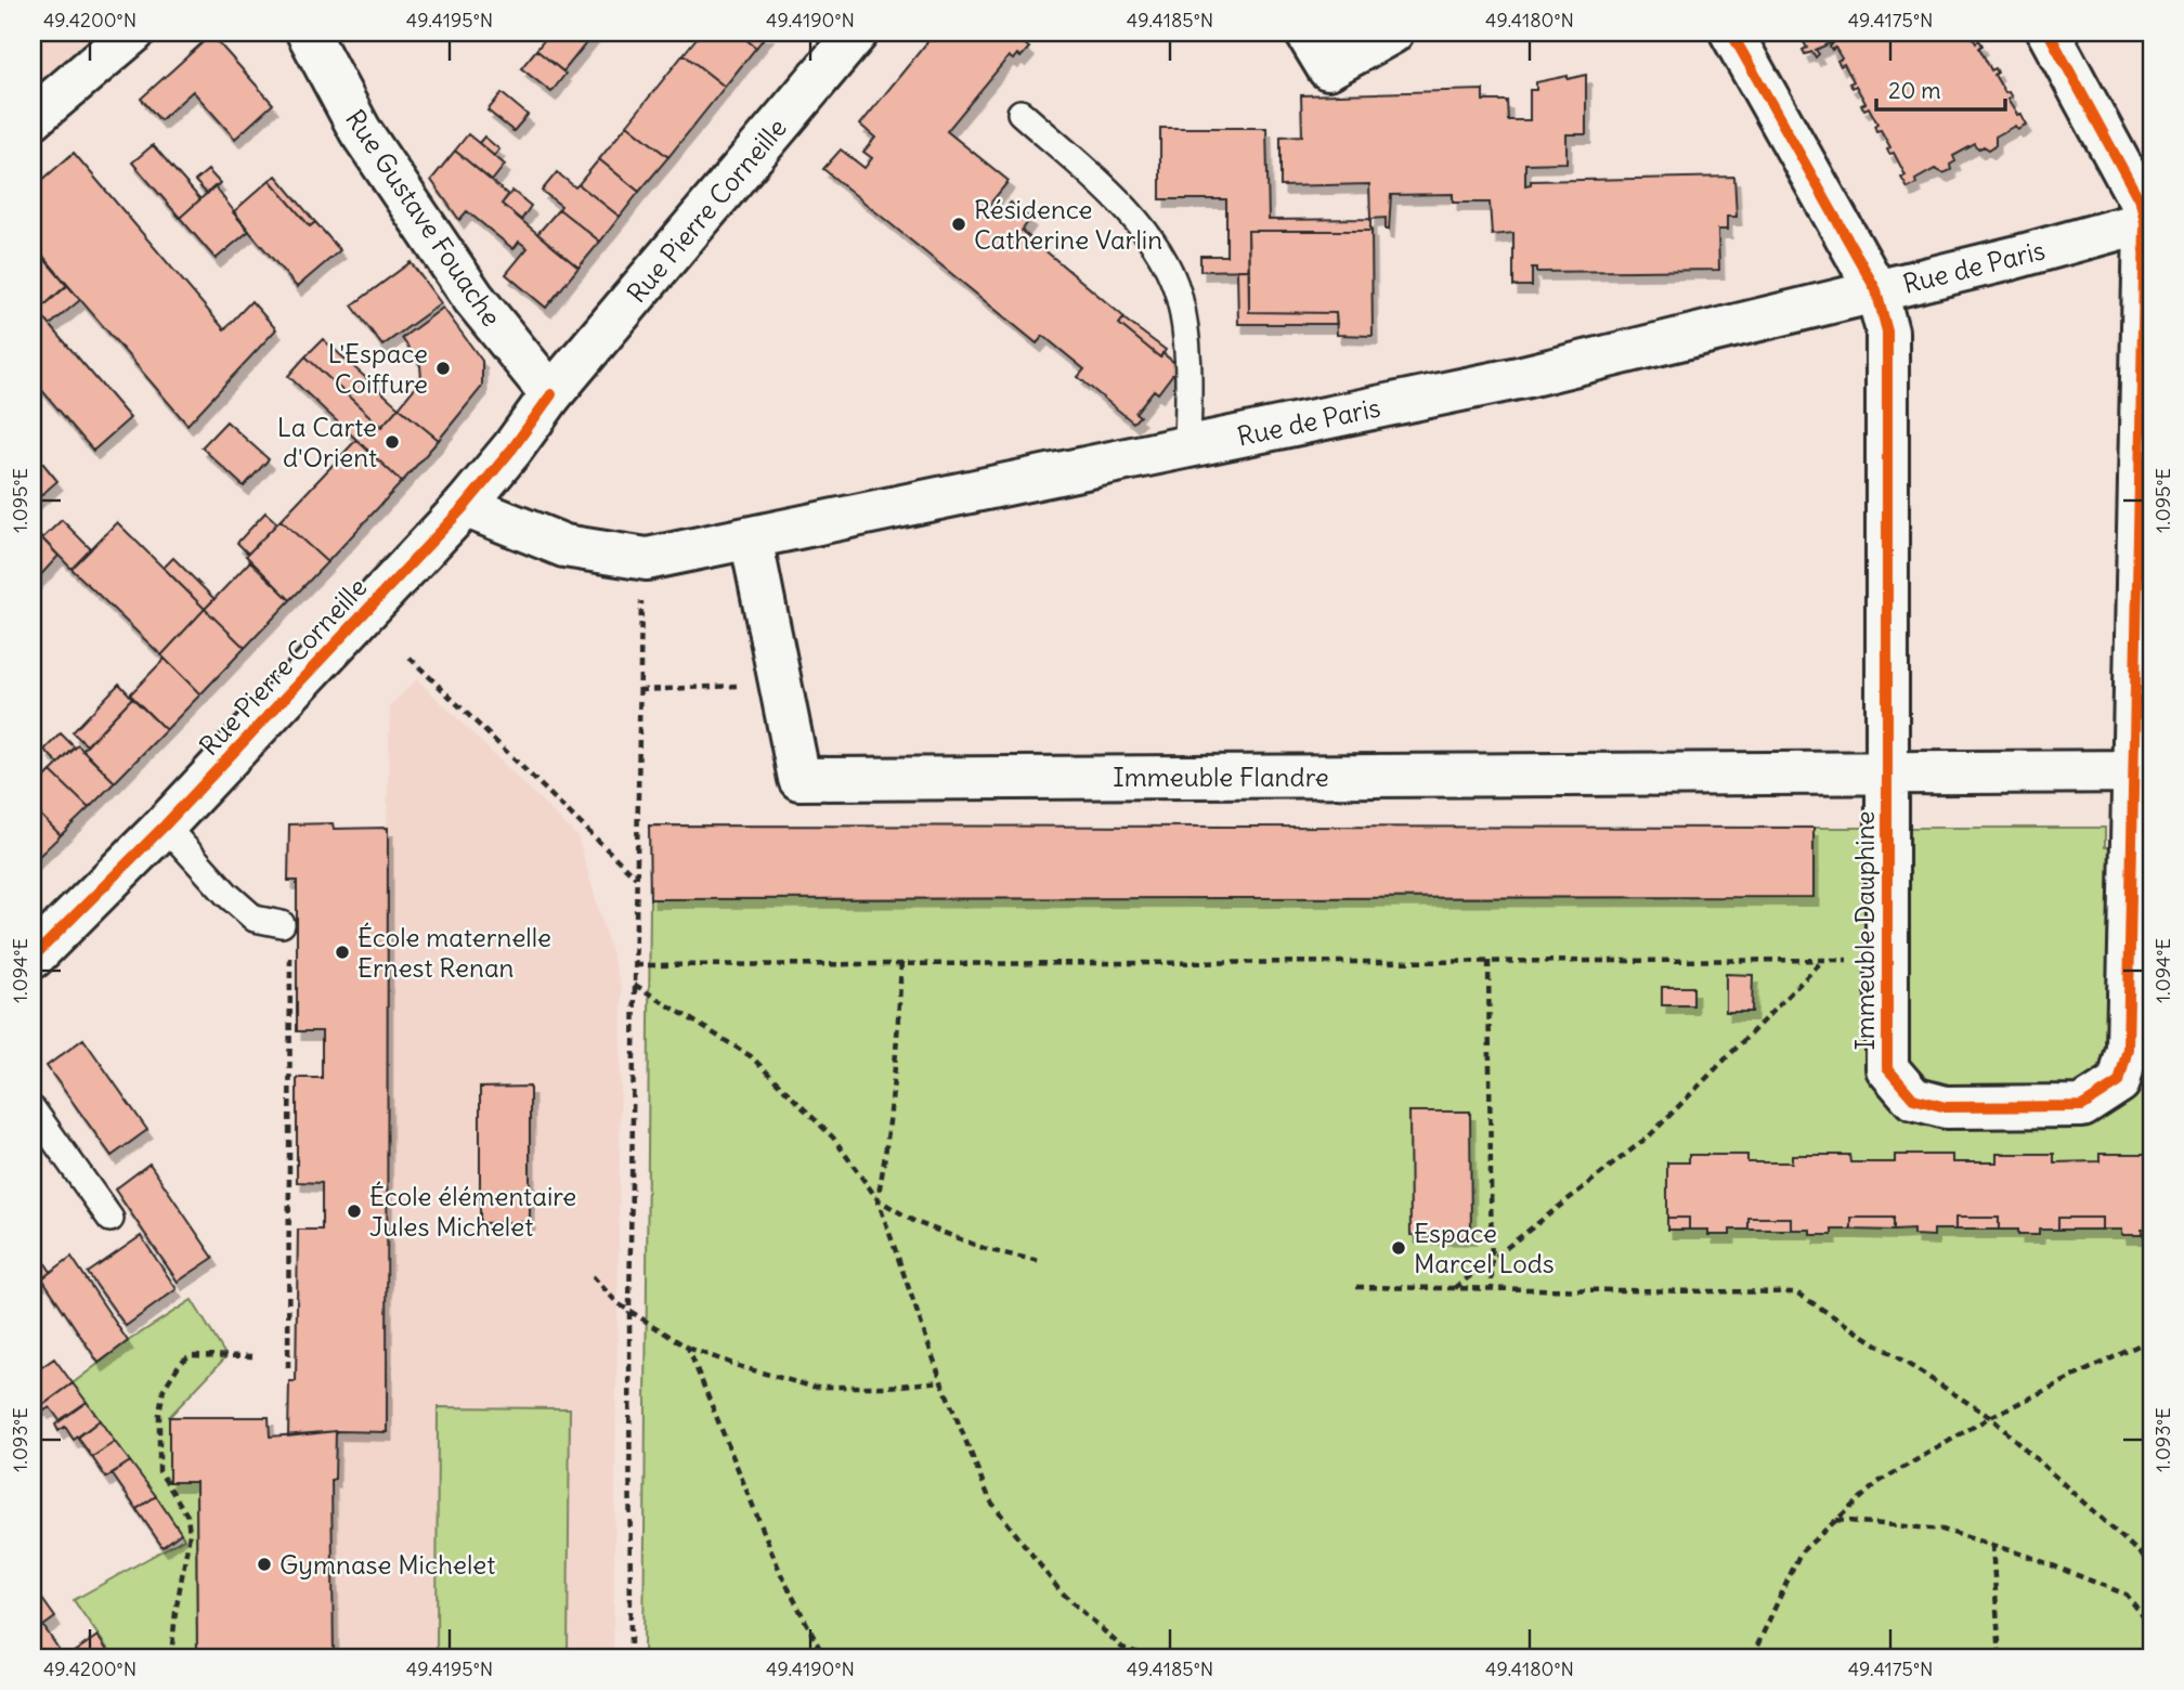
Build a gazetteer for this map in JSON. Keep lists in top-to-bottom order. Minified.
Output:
{"streets":{"street":["Rue Pierre Corneille","Rue Gustave Fouache","Rue de Paris","Immeuble Flandre","Immeuble Dauphine"]},"crossings":[["Rue Pierre Corneille","Rue Gustave Fouache"],["Rue Pierre Corneille","Rue de Paris"],["Rue de Paris","Immeuble Flandre"],["Rue de Paris","Immeuble Dauphine"],["Immeuble Flandre","Immeuble Dauphine"]],"places":["Résidence Catherine Varlin","L'Espace Coiffure","La Carte d'Orient","École maternelle Ernest Renan","École élémentaire Jules Michelet","Espace Marcel Lods","Gymnase Michelet"],"scale_bar":"20 m","coordinates":["49.4200°N","49.4195°N","49.4190°N","49.4185°N","49.4180°N","49.4175°N","1.095°E","1.094°E","1.093°E"]}
